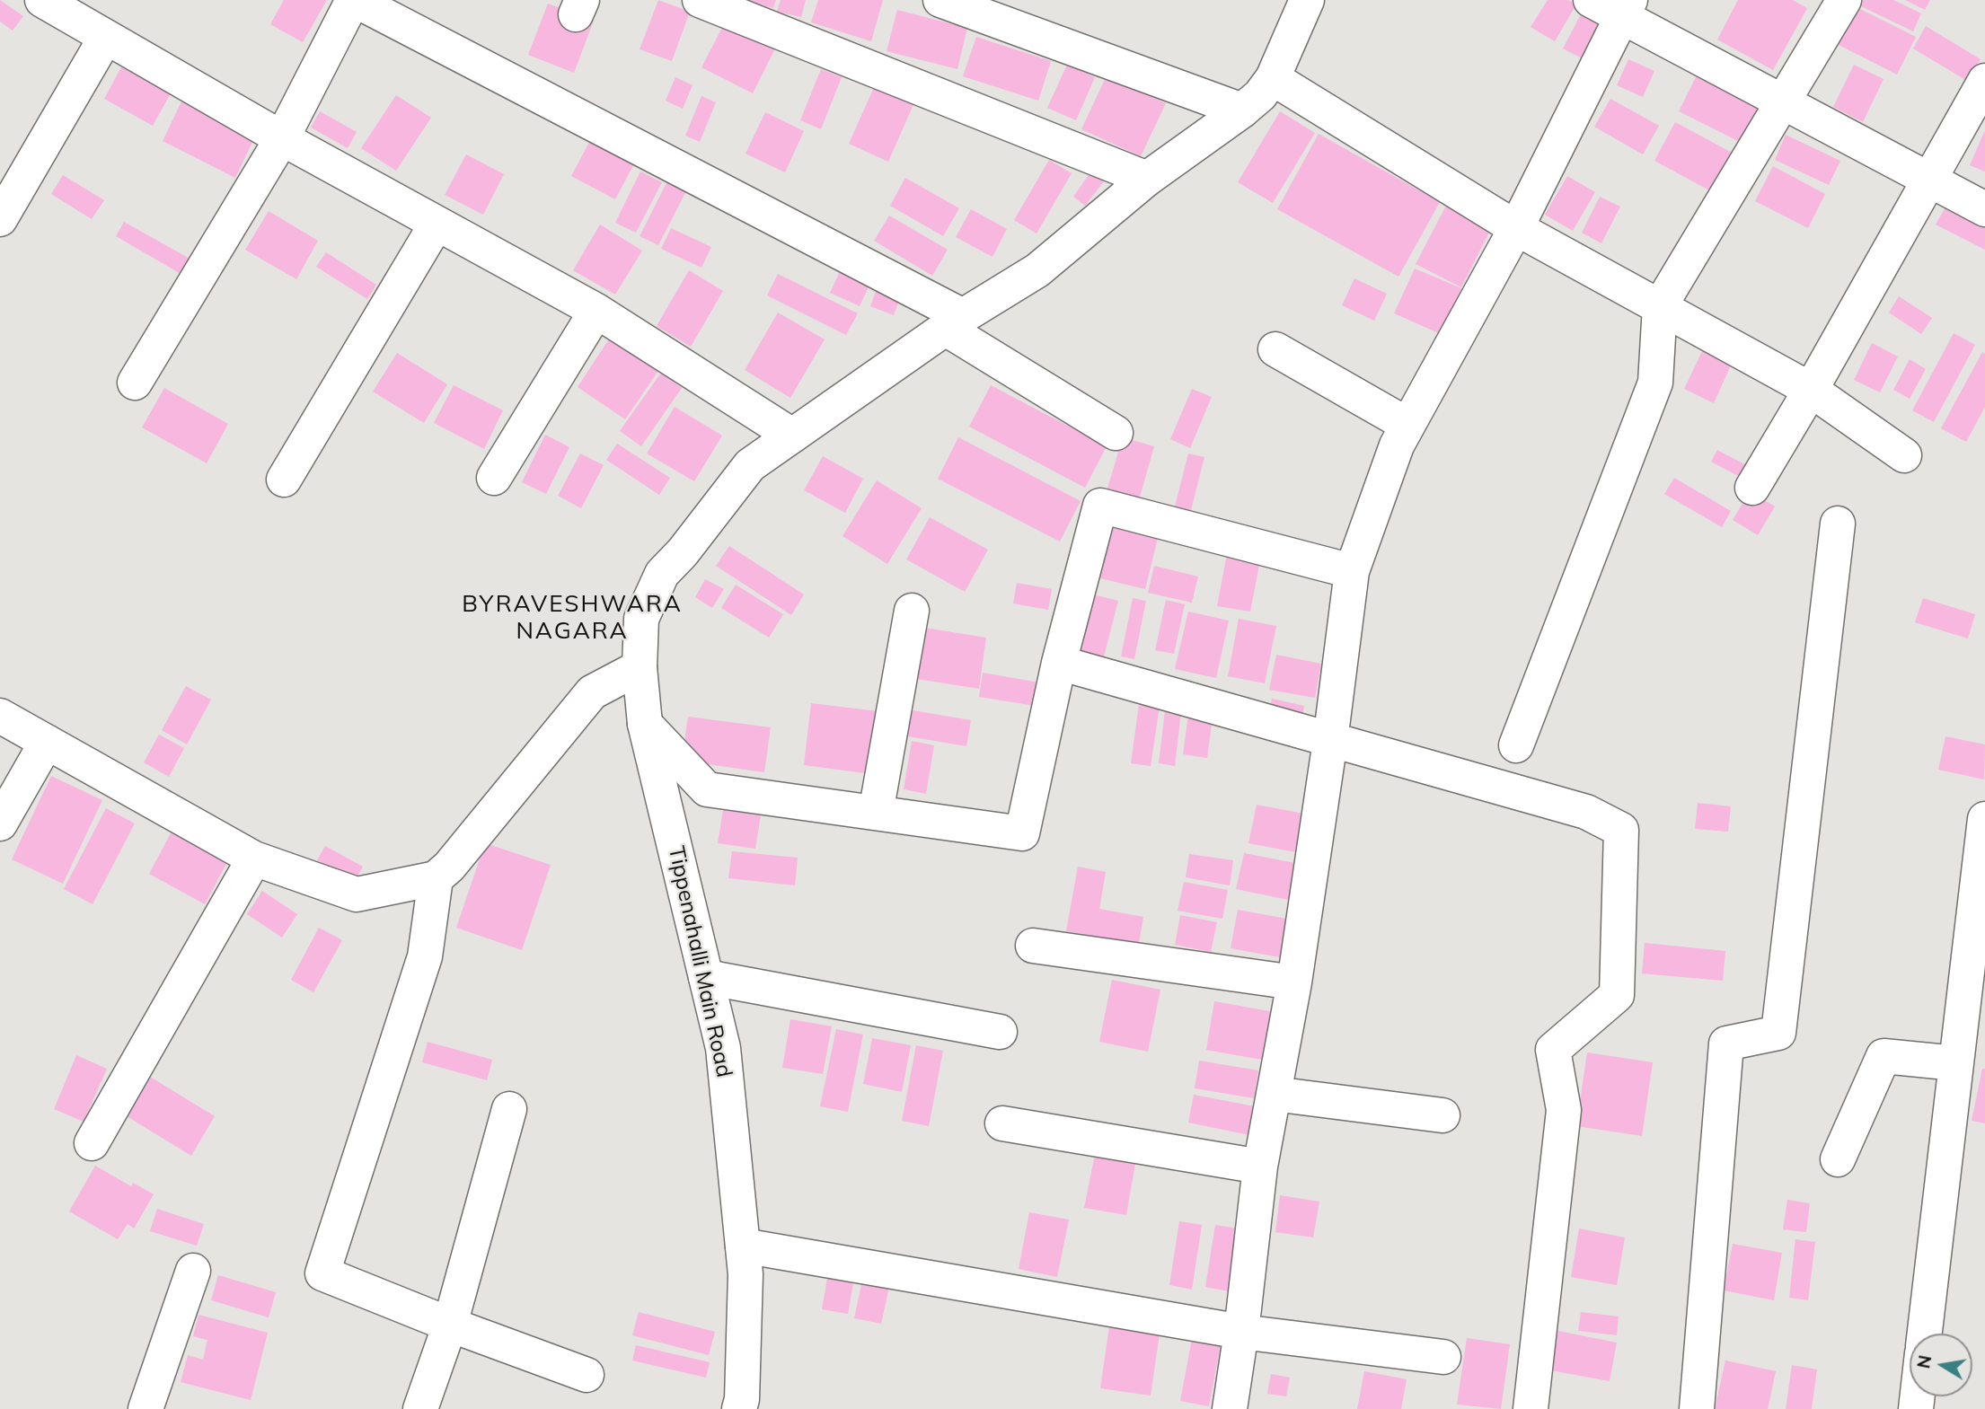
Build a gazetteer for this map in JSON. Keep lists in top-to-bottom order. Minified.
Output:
{"streets":{"street":["Tippenahalli Main Road"]},"districts":["BYRAVESHWARA NAGARA"],"north":"left"}
